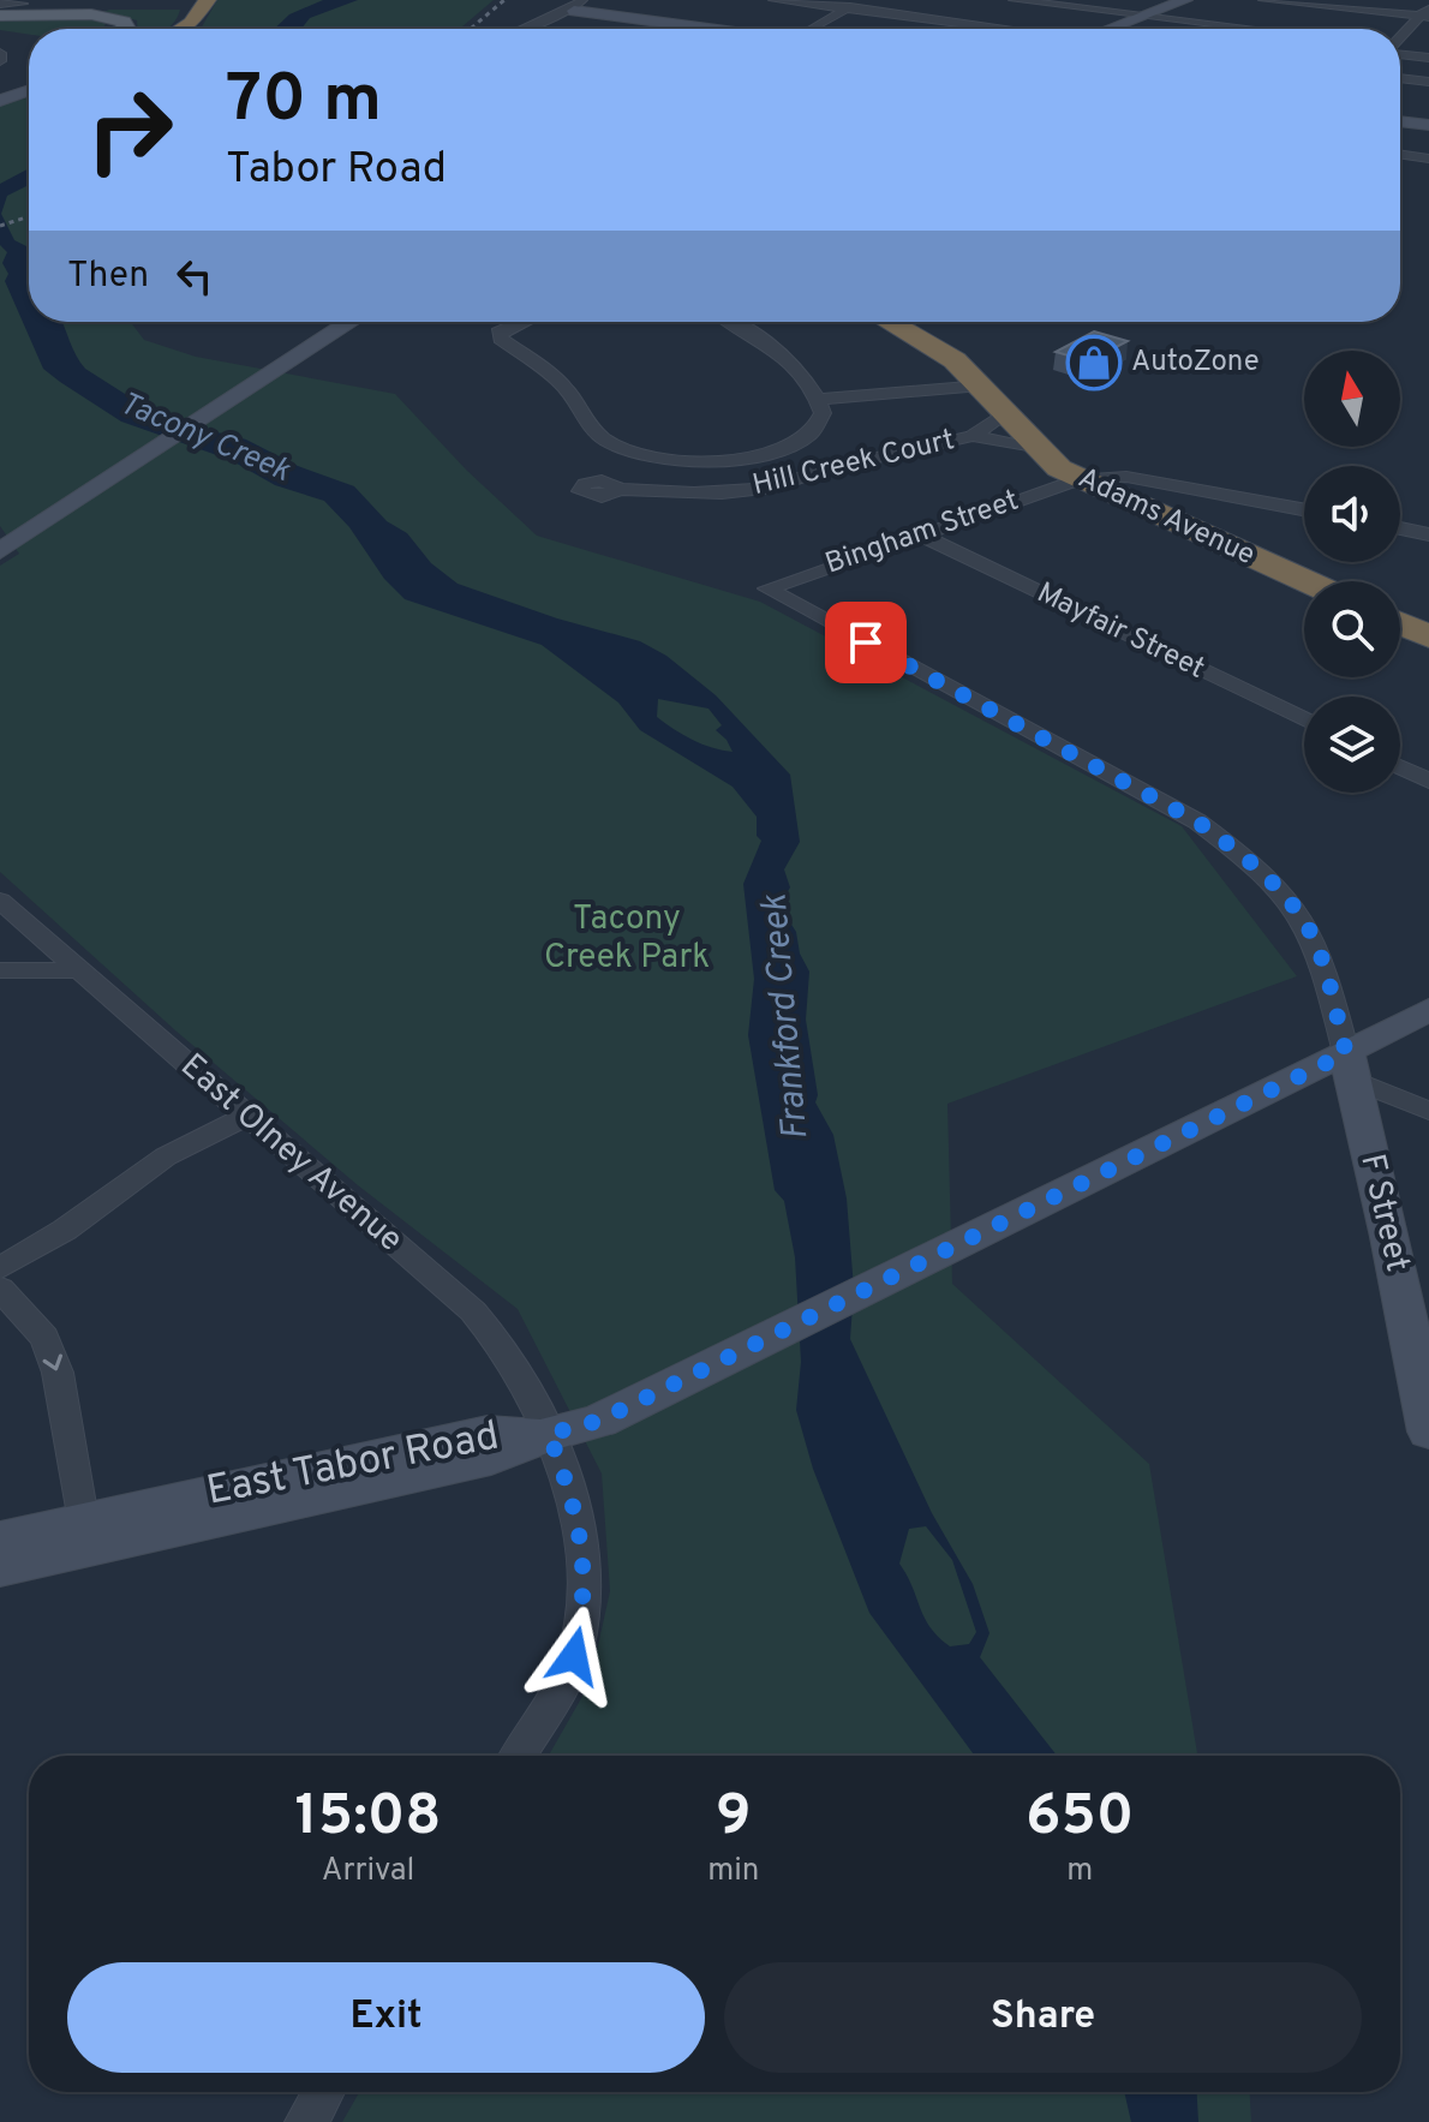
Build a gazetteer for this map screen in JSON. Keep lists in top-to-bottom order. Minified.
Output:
{"streets":{"highway":["Adams Avenue"],"street":["Hill Creek Court","Bingham Street","Mayfair Street","East Olney Avenue","F Street","East Tabor Road"]},"crossings":[["Hill Creek Court","Adams Avenue"],["Adams Avenue","Bingham Street"],["Bingham Street","Mayfair Street"],["Bingham Street","F Street"],["Bingham Street","East Tabor Road"],["East Olney Avenue","East Tabor Road"],["F Street","East Tabor Road"]],"water":["Tacony Creek","Frankford Creek"],"parks":["Tacony Creek Park"],"places":{"shop":["AutoZone"]},"north":"top","page":{"turn":["70 m","Tabor Road"],"then":"Then","eta":["15:08","Arrival","9","min","650","m"],"buttons":["Exit","Share"]}}
